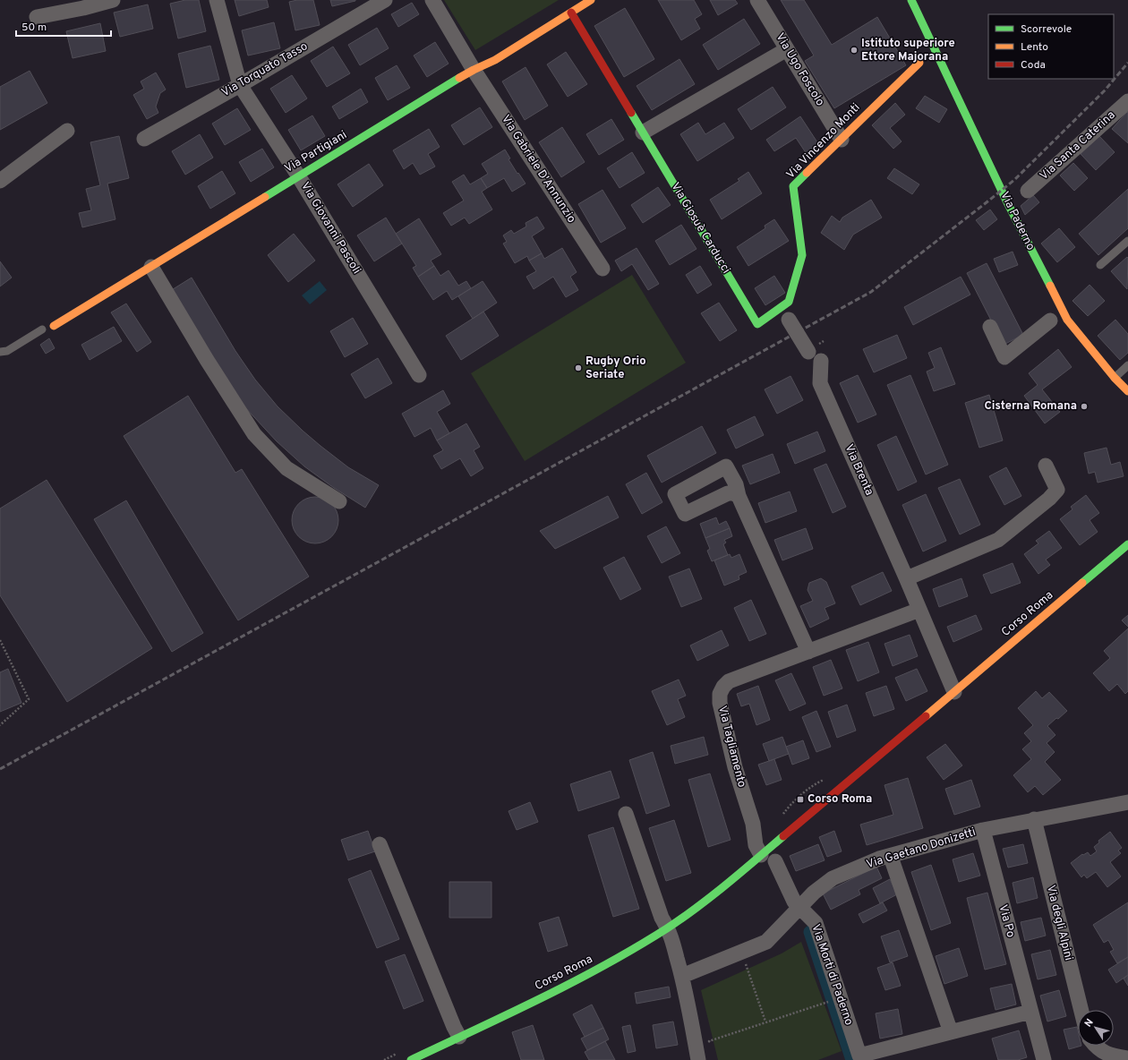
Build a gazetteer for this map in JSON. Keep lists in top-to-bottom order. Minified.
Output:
{"streets":{"street":["Via Torquato Tasso","Via Ugo Foscolo","Via Vincenzo Monti","Via Santa Caterina","Via Partigiani","Via Gabriele D'Annunzio","Via Paderno","Via Giovanni Pascoli","Via Giosuè Carducci","Via Brenta","Corso Roma","Via Tagliamento","Via Gaetano Donizetti","Via Po","Via degli Alpini","Via Morti di Paderno"]},"crossings":[["Via Torquato Tasso","Via Giovanni Pascoli"],["Via Ugo Foscolo","Via Vincenzo Monti"],["Via Vincenzo Monti","Via Giosuè Carducci"],["Via Partigiani","Via Gabriele D'Annunzio"],["Via Partigiani","Via Giovanni Pascoli"],["Via Partigiani","Via Giosuè Carducci"],["Via Brenta","Corso Roma"],["Via Brenta","Via Tagliamento"],["Corso Roma","Via Tagliamento"],["Via Gaetano Donizetti","Via Po"],["Via Gaetano Donizetti","Via degli Alpini"],["Via Gaetano Donizetti","Via Morti di Paderno"]],"places":{"other":["Istituto superiore Ettore Majorana","Rugby Orio Seriate","Cisterna Romana"],"transit":["Corso Roma"]},"legend":["Scorrevole","Lento","Coda"],"scale_bar":"50 m","north":"top left"}
